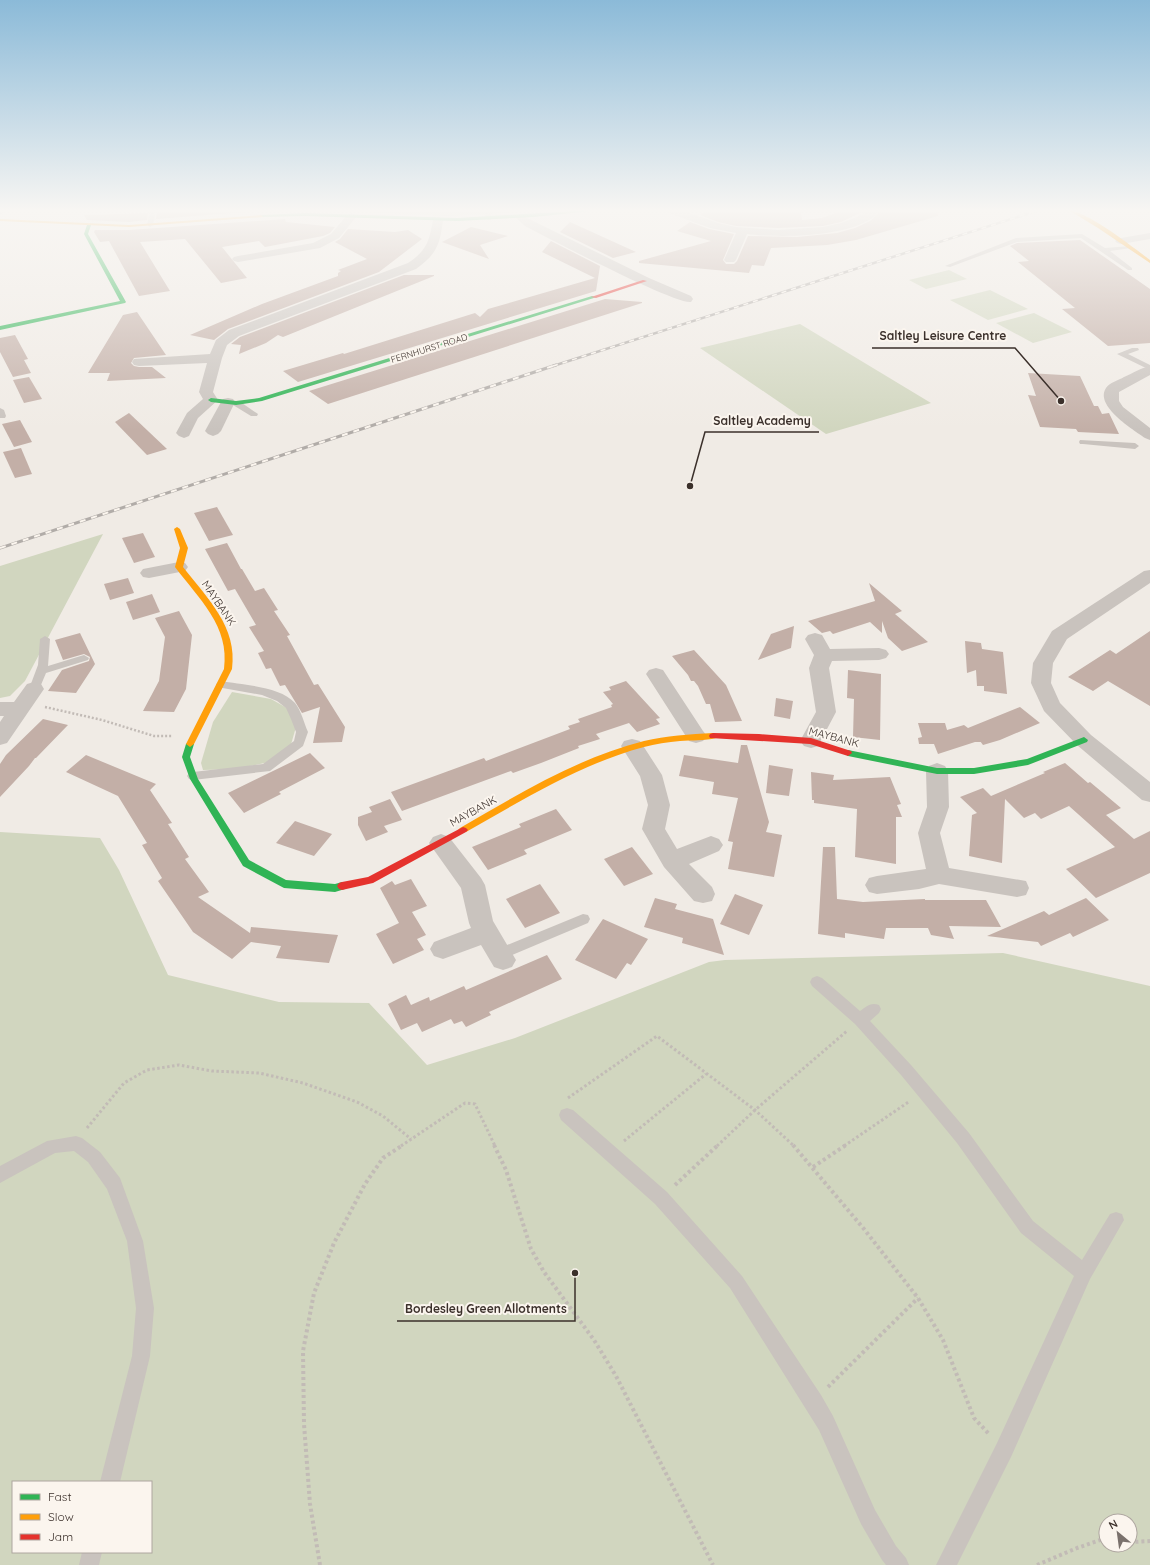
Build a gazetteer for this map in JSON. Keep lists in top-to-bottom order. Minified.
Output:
{"streets":{"street":["FERNHURST ROAD","MAYBANK"]},"places":["Saltley Leisure Centre","Saltley Academy","Bordesley Green Allotments"],"legend":["Fast","Slow","Jam"],"north":"top left"}
